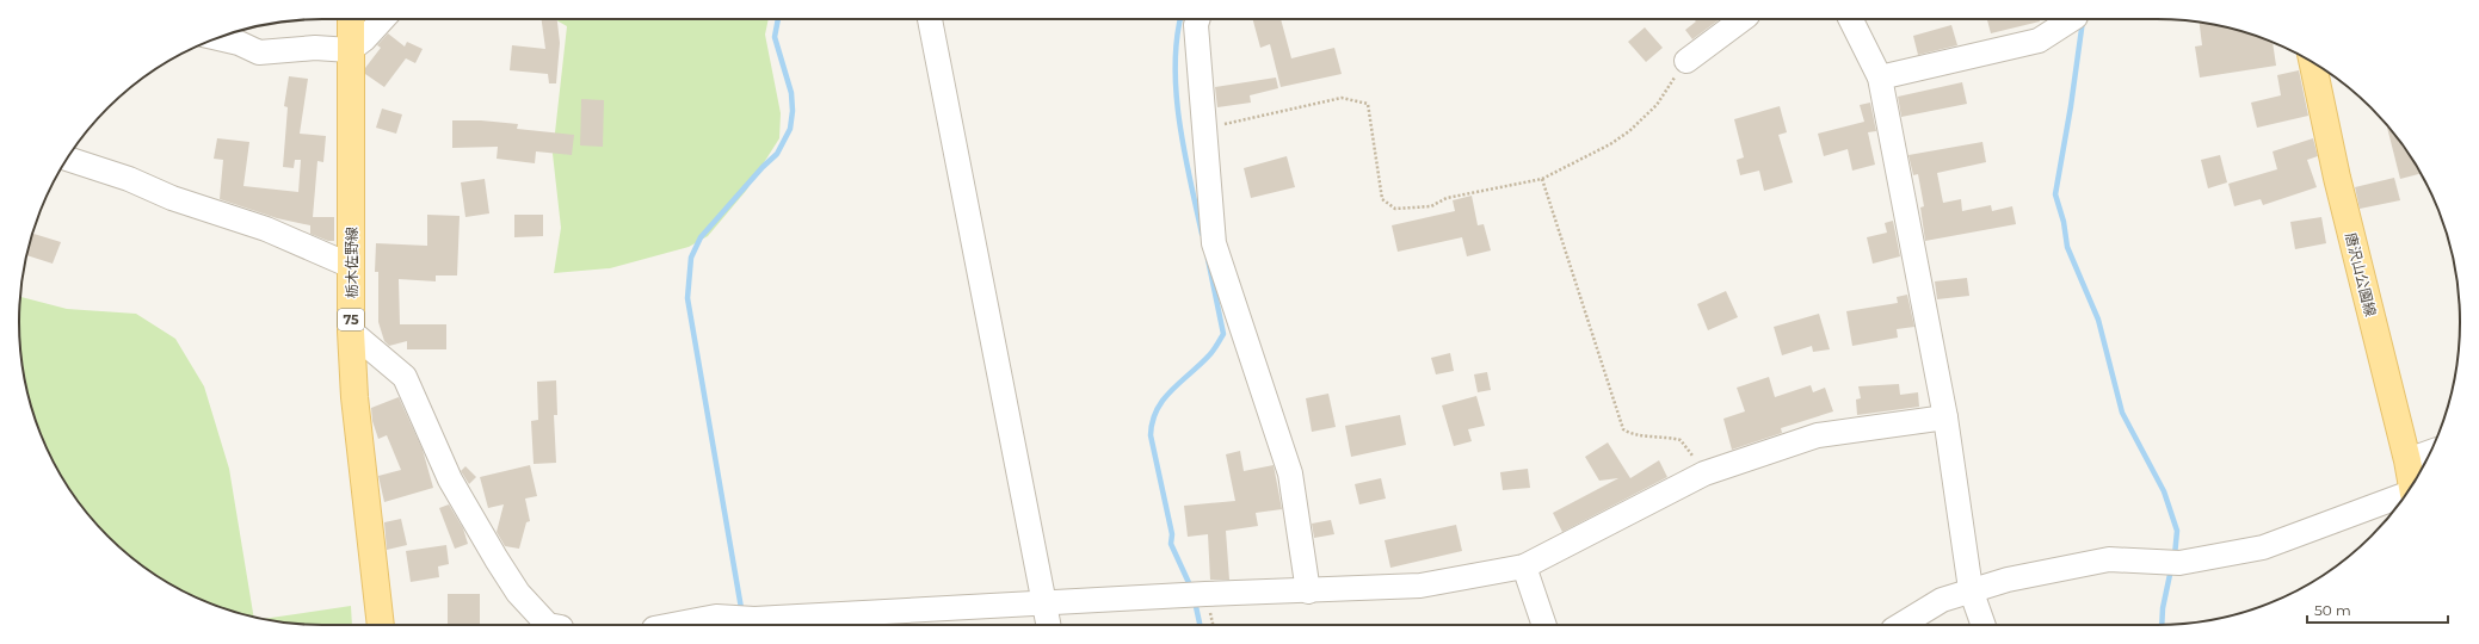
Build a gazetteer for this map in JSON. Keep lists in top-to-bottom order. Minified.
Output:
{"streets":{"main road":["栃木佐野線","唐沢山公園線","75"]},"scale_bar":"50 m"}
